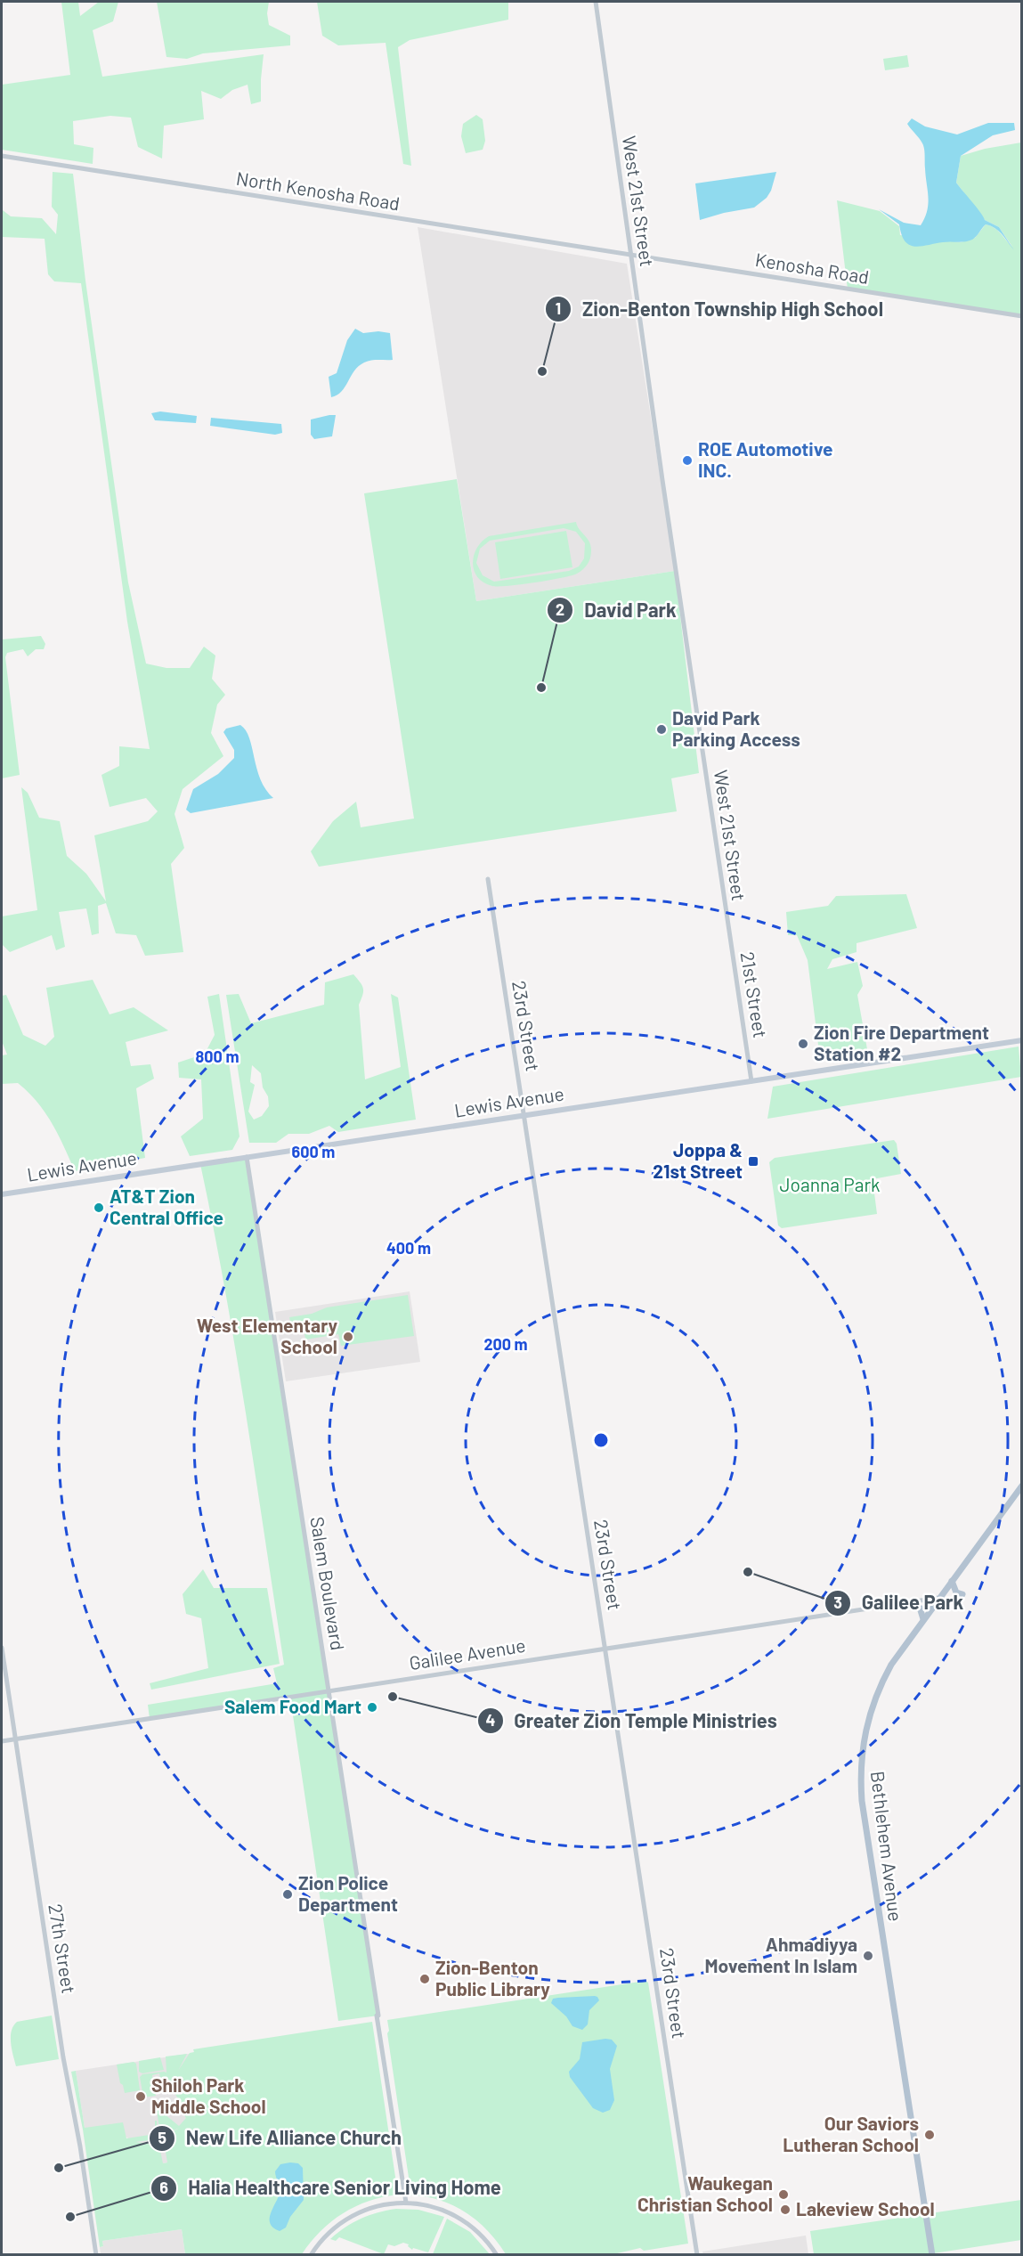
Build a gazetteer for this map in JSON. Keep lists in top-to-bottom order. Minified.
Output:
{"streets":{"main road":["Lewis Avenue","Bethlehem Avenue"],"street":["North Kenosha Road","West 21st Street","Kenosha Road","21st Street","23rd Street","Salem Boulevard","Galilee Avenue","27th Street"]},"crossings":[["North Kenosha Road","West 21st Street"],["North Kenosha Road","Kenosha Road"],["West 21st Street","Kenosha Road"],["West 21st Street","21st Street"],["21st Street","Lewis Avenue"],["23rd Street","Lewis Avenue"],["23rd Street","Galilee Avenue"],["Lewis Avenue","Salem Boulevard"],["Salem Boulevard","Galilee Avenue"],["Galilee Avenue","Bethlehem Avenue"],["Galilee Avenue","27th Street"]],"parks":["Joanna Park"],"places":{"other":["Zion-Benton Township High School","ROE Automotive INC.","David Park","David Park Parking Access","Zion Fire Department Station #2","AT&T Zion Central Office","West Elementary School","Galilee Park","Greater Zion Temple Ministries","Salem Food Mart","Zion Police Department","Ahmadiyya Movement In Islam","Zion-Benton Public Library","Shiloh Park Middle School","Our Saviors Lutheran School","New Life Alliance Church","Waukegan Christian School","Lakeview School","Halia Healthcare Senior Living Home"],"transit":["Joppa & 21st Street"]},"rings":["800 m","600 m","400 m","200 m"]}
